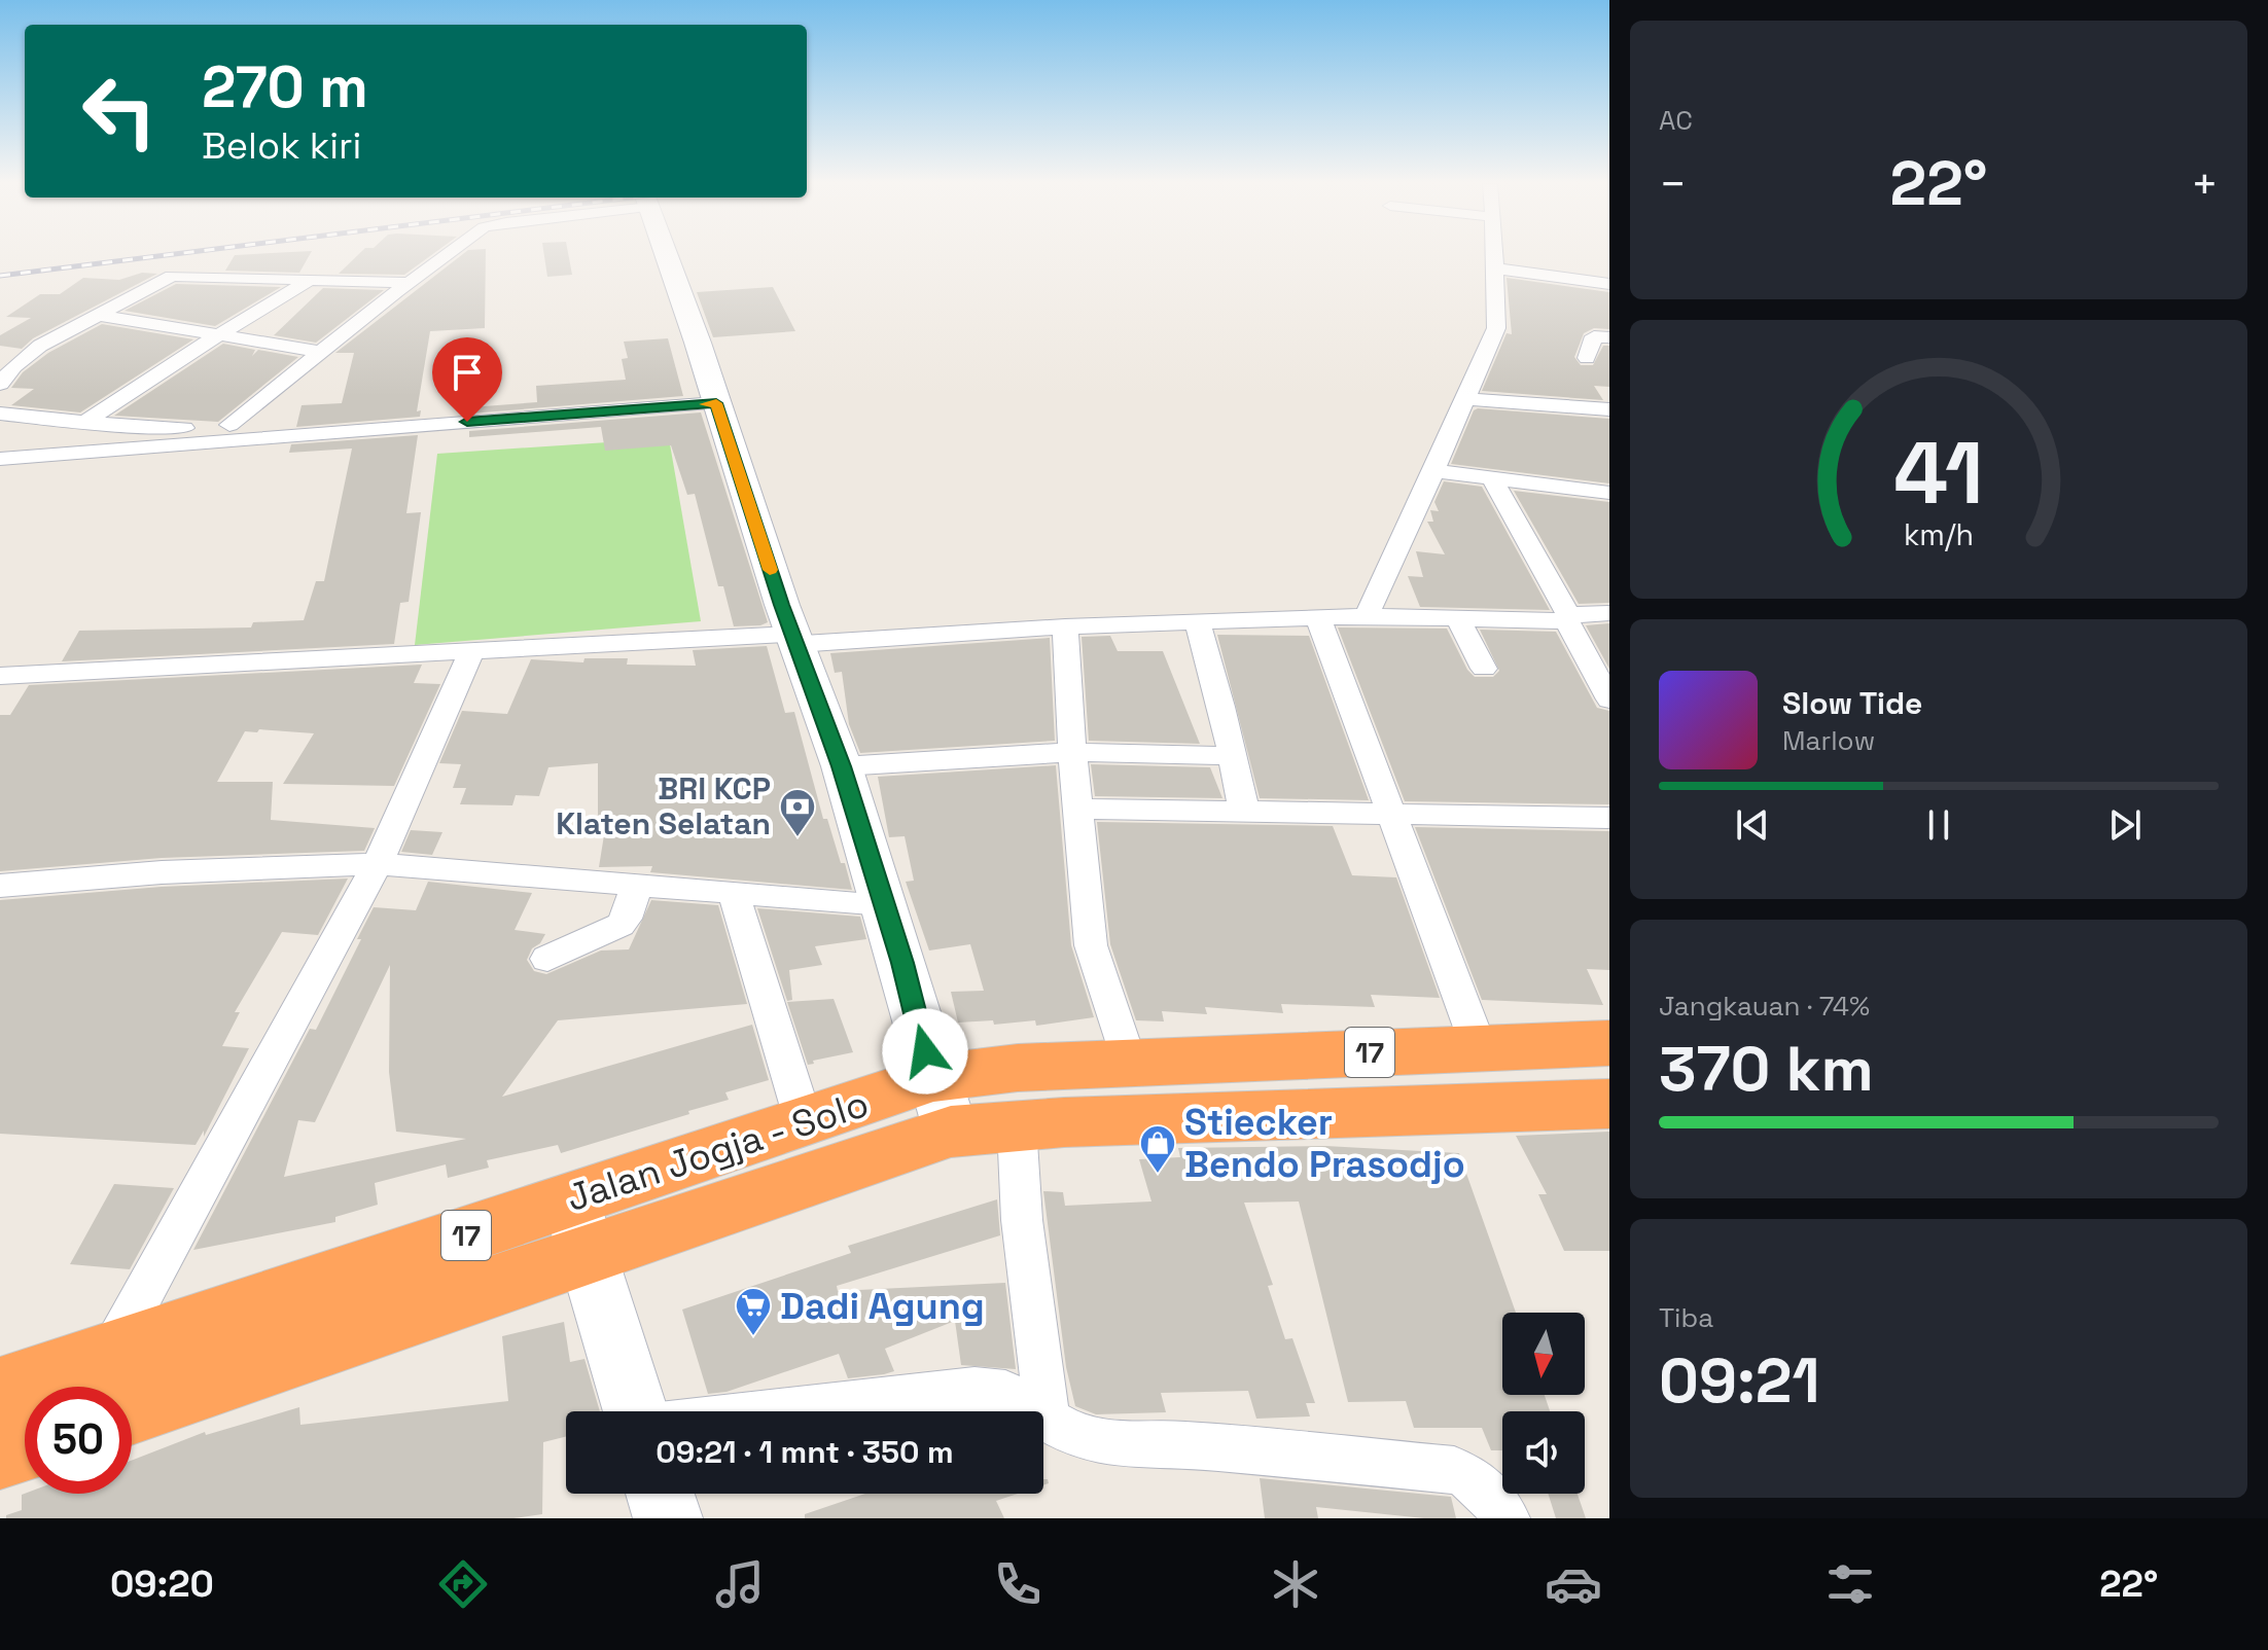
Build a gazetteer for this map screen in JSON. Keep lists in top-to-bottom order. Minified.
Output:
{"streets":{"highway":["17","Jalan Jogja - Solo"]},"places":{"bank":["BRI KCP Klaten Selatan"],"shop":["Stiecker Bendo Prasodjo"],"supermarket":["Dadi Agung"]},"north":"bottom","page":{"tile":["AC",["Jangkauan · 74%","370 km"],["Tiba","09:21"]],"turn":["270 m","Belok kiri"],"heat":["−","22°","+"],"song":["Slow Tide","Marlow"],"limit":"50","trip":"09:21 · 1 mnt · 350 m","tabs":["09:20","22°"],"gauge":["41","km/h"]}}
